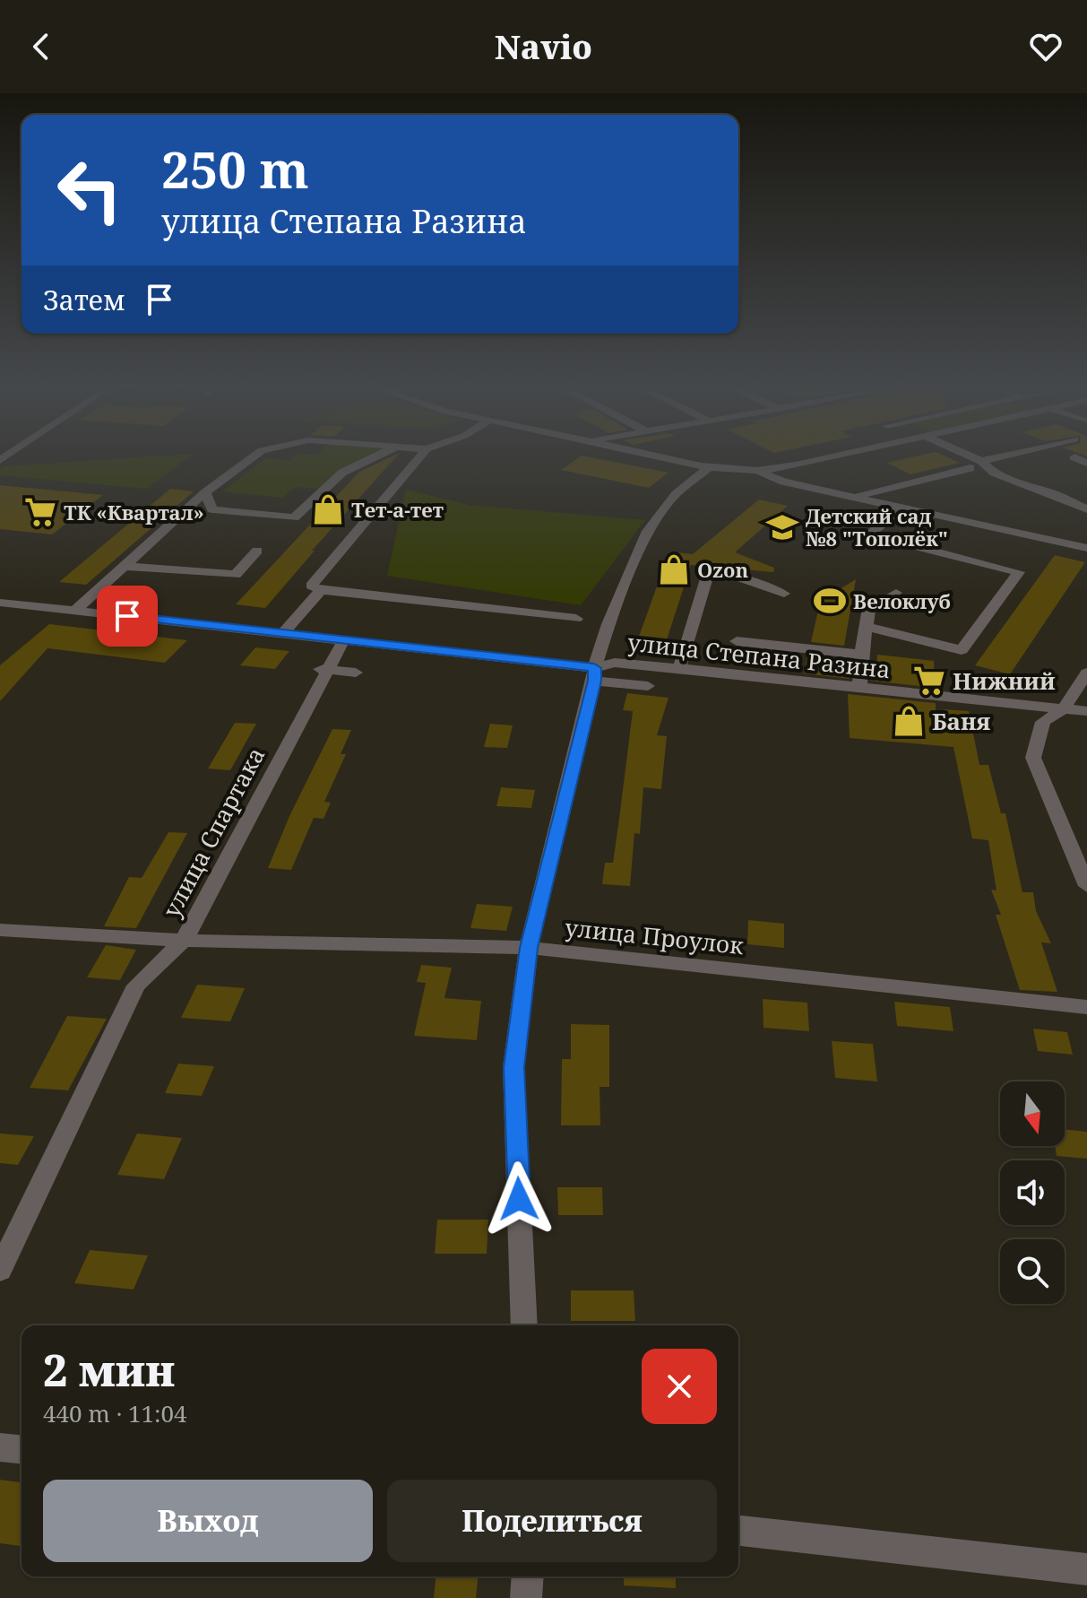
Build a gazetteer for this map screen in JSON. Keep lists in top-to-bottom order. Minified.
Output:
{"streets":{"street":["улица Степана Разина","улица Спартака","улица Проулок"]},"crossings":[["улица Степана Разина","улица Спартака"],["улица Спартака","улица Проулок"]],"places":{"shop":["Тет-а-тет","Ozon","Баня"],"supermarket":["ТК «Квартал»","Нижний"],"school or university":["Детский сад №8 \"Тополёк\""],"sports":["Велоклуб"]},"north":"bottom","page":{"header":"Navio","turn":["250 m","улица Степана Разина"],"then":"Затем","heading":["2 мин","440 m · 11:04"],"buttons":["Выход","Поделиться"]}}
